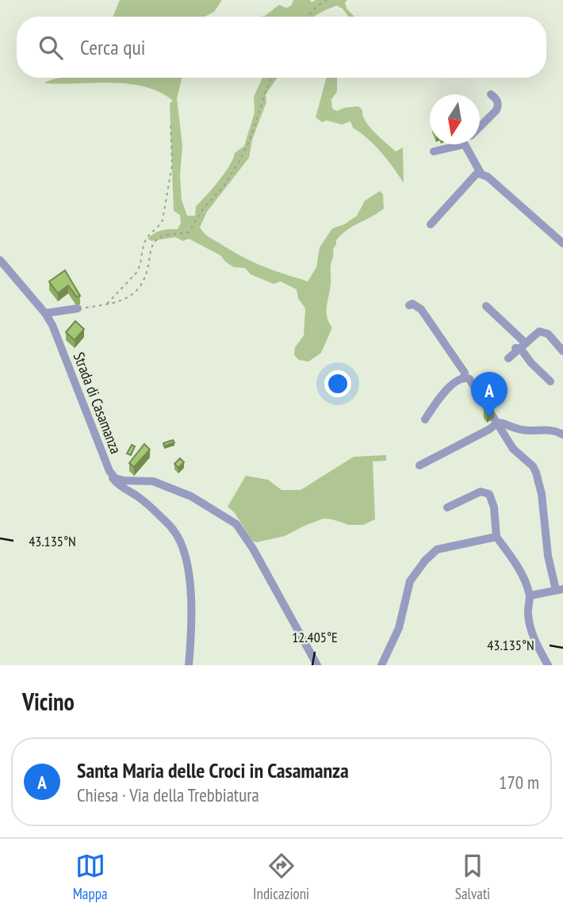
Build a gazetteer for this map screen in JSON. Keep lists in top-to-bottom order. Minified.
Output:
{"streets":{"street":["Strada di Casamanza"]},"north":"bottom","page":{"search":"Cerca qui","pins":"A","heading":"Vicino","list":[{"mark":"A","name":"Santa Maria delle Croci in Casamanza","note":"Chiesa · Via della Trebbiatura","value":"170 m"}],"nav":["Mappa","Indicazioni","Salvati"]},"coordinates":["43.135°N","12.405°E"]}
